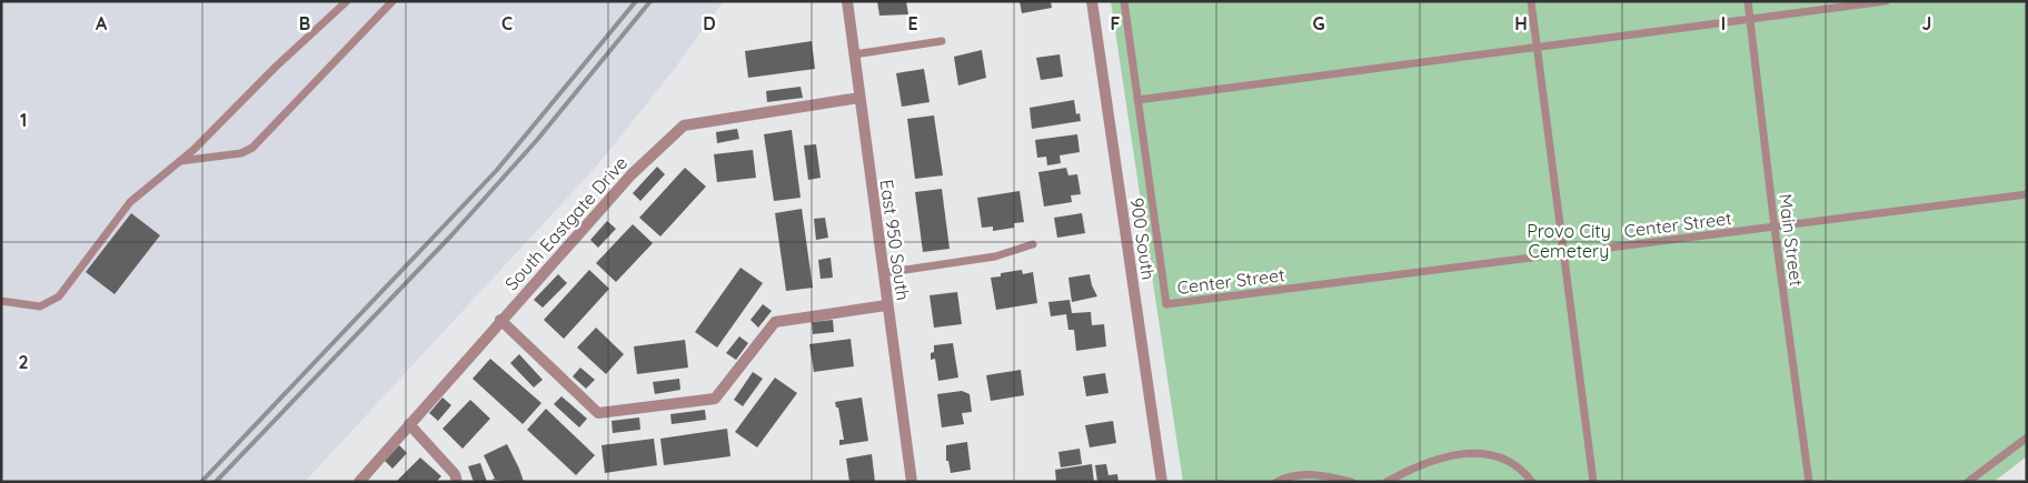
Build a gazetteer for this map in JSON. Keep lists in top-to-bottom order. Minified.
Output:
{"streets":{"street":["South Eastgate Drive","900 South","East 950 South"],"lane":["Center Street","Main Street"]},"crossings":[["South Eastgate Drive","East 950 South"],["Center Street","Main Street"]],"parks":["Provo City Cemetery"],"grid":{"columns":["A","B","C","D","E","F","G","H","I","J"],"rows":["1","2"]}}
